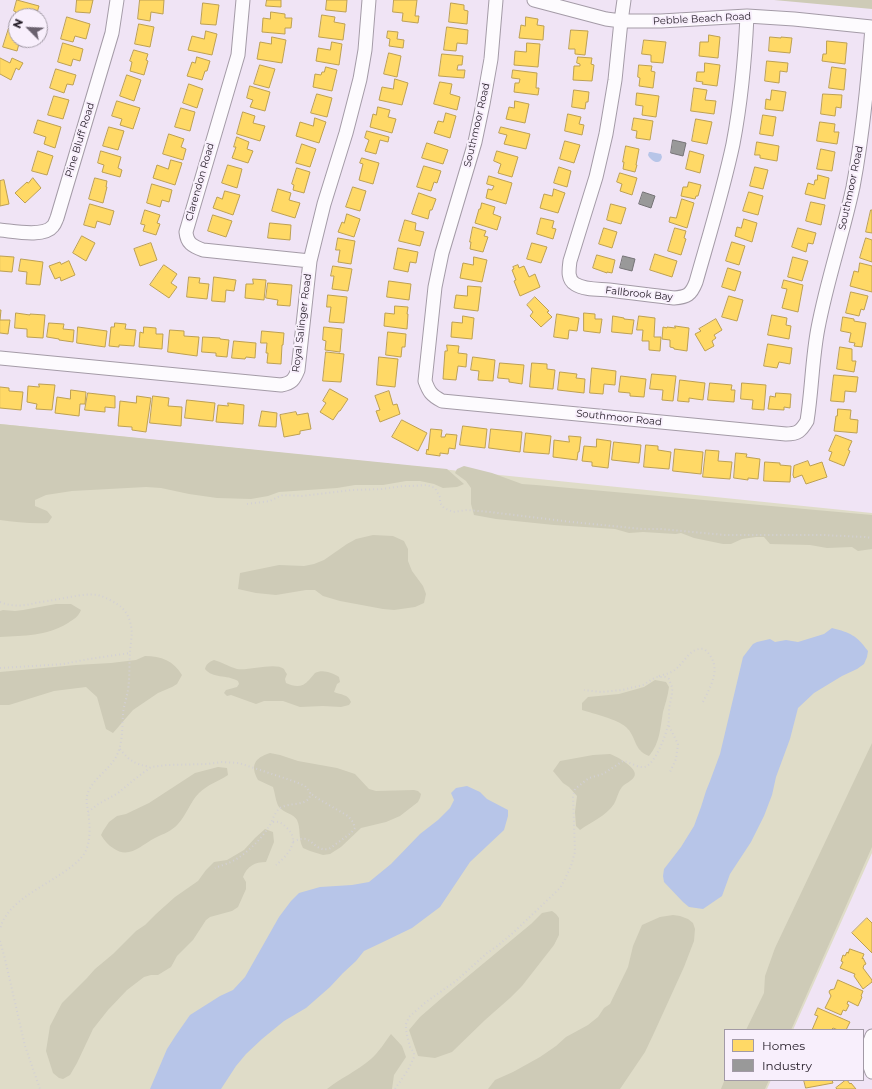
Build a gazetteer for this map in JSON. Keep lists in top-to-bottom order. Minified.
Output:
{"streets":{"street":["Pebble Beach Road","Southmoor Road","Pine Bluff Road","Clarendon Road","Fallbrook Bay","Royal Salinger Road"]},"crossings":[["Pebble Beach Road","Southmoor Road"],["Pebble Beach Road","Fallbrook Bay"],["Clarendon Road","Royal Salinger Road"]],"legend":["Homes","Industry"],"north":"top left"}
